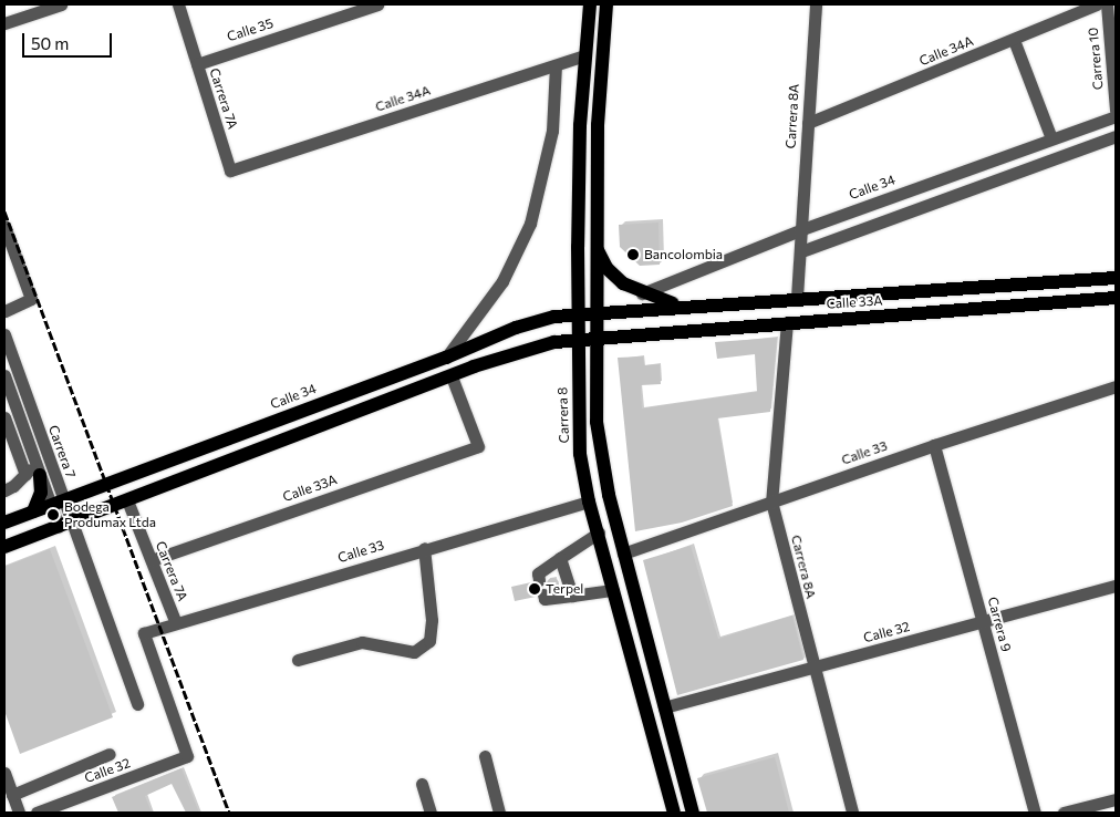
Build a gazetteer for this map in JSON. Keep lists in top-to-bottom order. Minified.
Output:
{"streets":{"main road":["Calle 34","Calle 33A","Carrera 8"],"street":["Calle 35","Calle 34A","Carrera 10","Carrera 7A","Carrera 8A","Carrera 7","Calle 33","Carrera 9","Calle 32"]},"crossings":[["Calle 35","Carrera 7A"],["Calle 34A","Carrera 7A"],["Calle 34A","Carrera 8A"],["Calle 34A","Carrera 8"],["Carrera 7A","Calle 33A"],["Carrera 7A","Calle 33"],["Carrera 8A","Calle 34"],["Carrera 8A","Calle 33A"],["Carrera 8A","Calle 33"],["Carrera 8A","Calle 32"],["Calle 34","Calle 33A"],["Calle 34","Carrera 8"],["Calle 34","Carrera 7"],["Carrera 8","Calle 33"],["Calle 33","Carrera 9"],["Calle 33","Calle 32"],["Carrera 9","Calle 32"]],"places":["Bancolombia","Bodega Produmax Ltda","Terpel"],"scale_bar":"50 m"}
